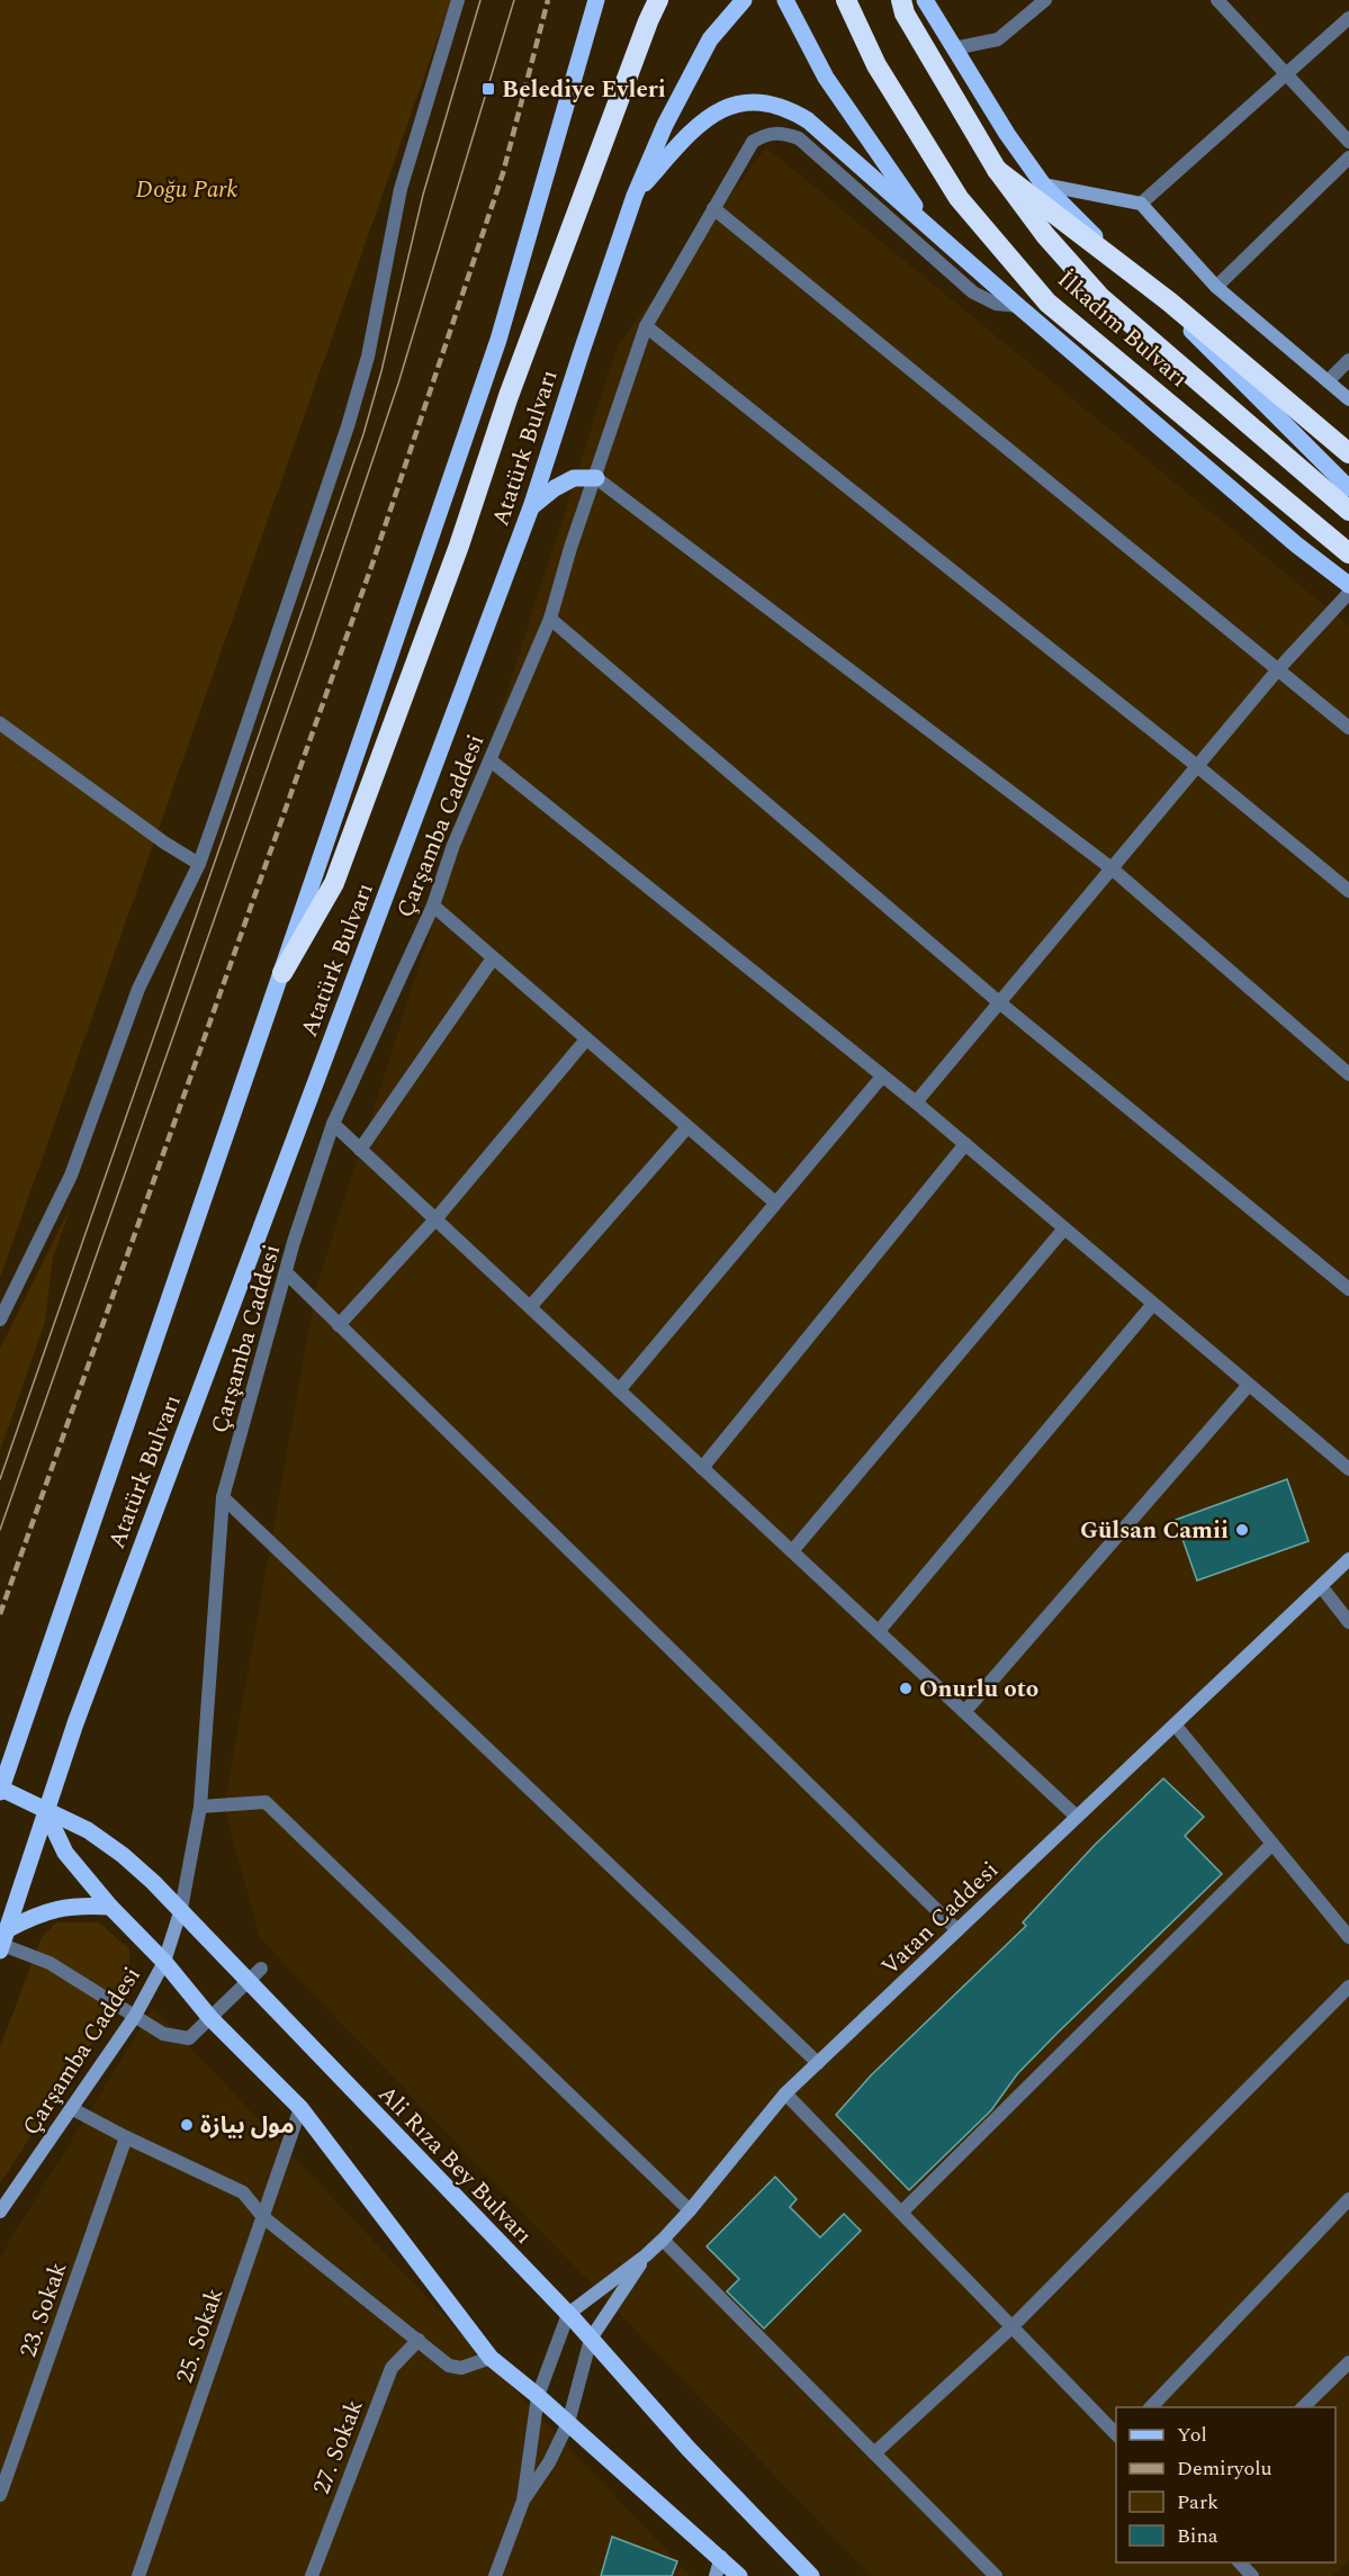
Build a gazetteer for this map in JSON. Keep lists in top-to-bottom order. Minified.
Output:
{"streets":{"highway":["İlkadım Bulvarı"],"main road":["Atatürk Bulvarı","Çarşamba Caddesi","Vatan Caddesi","Ali Rıza Bey Bulvarı"],"street":["23. Sokak","25. Sokak","27. Sokak"]},"crossings":[["Atatürk Bulvarı","Ali Rıza Bey Bulvarı"],["Çarşamba Caddesi","Ali Rıza Bey Bulvarı"],["Vatan Caddesi","Ali Rıza Bey Bulvarı"]],"parks":["Doğu Park"],"places":{"transit":["Belediye Evleri"],"other":["Gülsan Camii","Onurlu oto","مول بيازة"]},"legend":["Yol","Demiryolu","Park","Bina"]}
